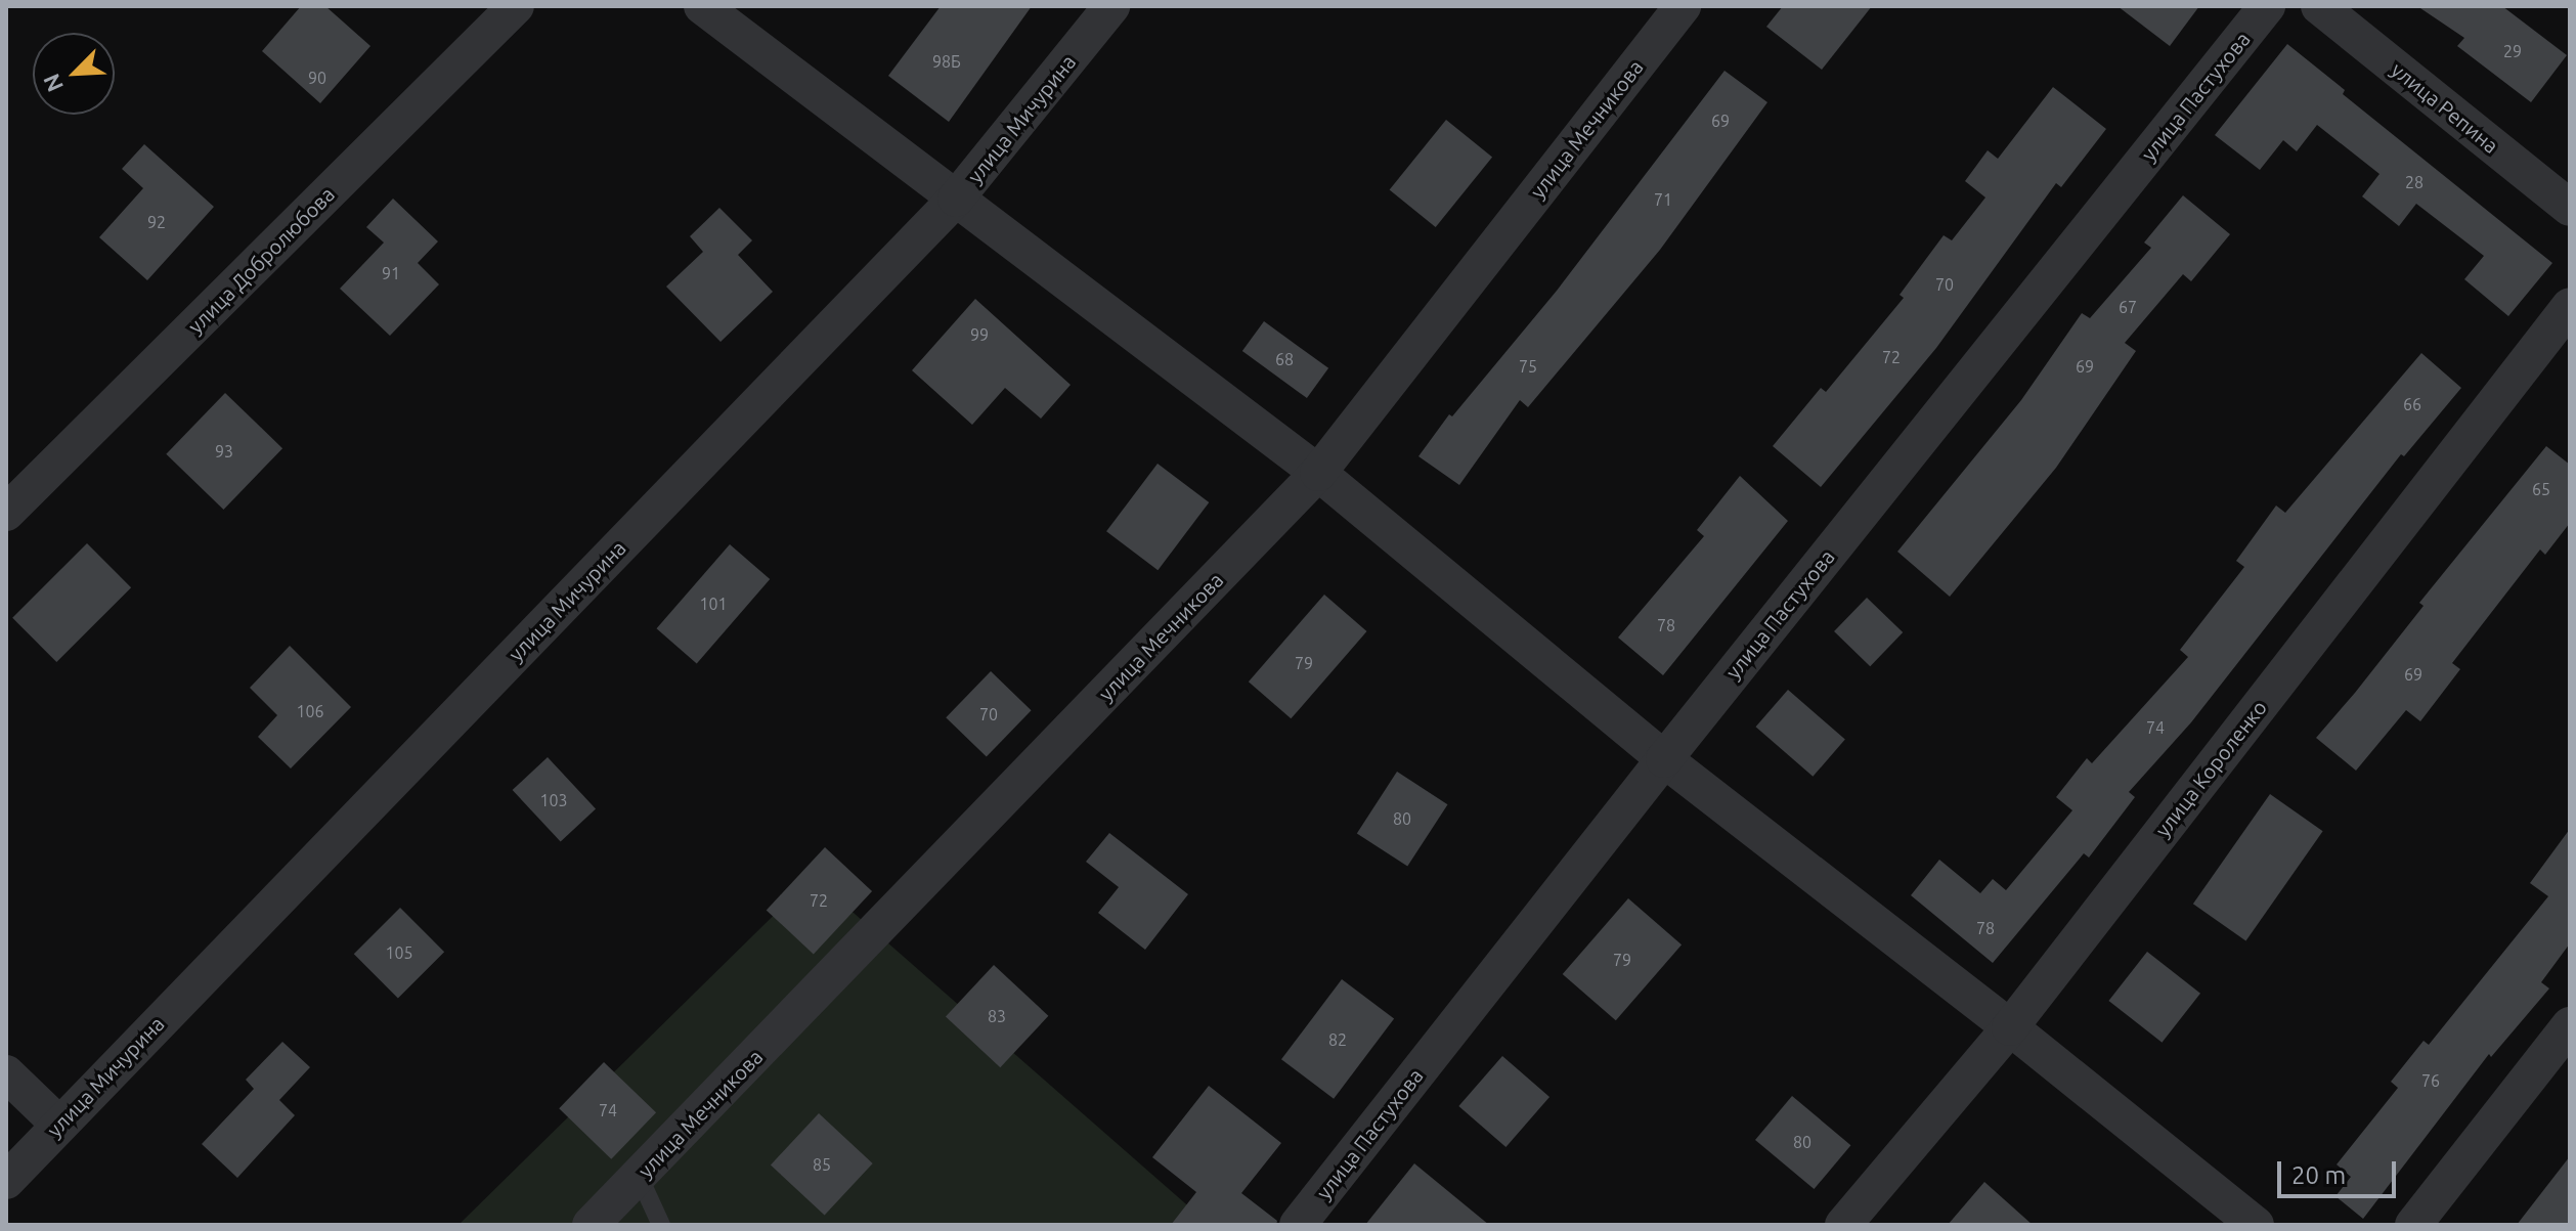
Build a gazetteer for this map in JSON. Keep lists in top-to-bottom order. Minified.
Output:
{"streets":{"street":["улица Пастухова","улица Репина","улица Мичурина","улица Мечникова","улица Добролюбова","улица Короленко"]},"house_numbers":["29","98Б","90","69","28","71","92","91","70","67","99","72","68","75","69","66","93","65","101","78","79","69","106","70","74","103","80","72","78","105","79","83","82","76","74","80","85"],"scale_bar":"20 m","north":"bottom left"}
